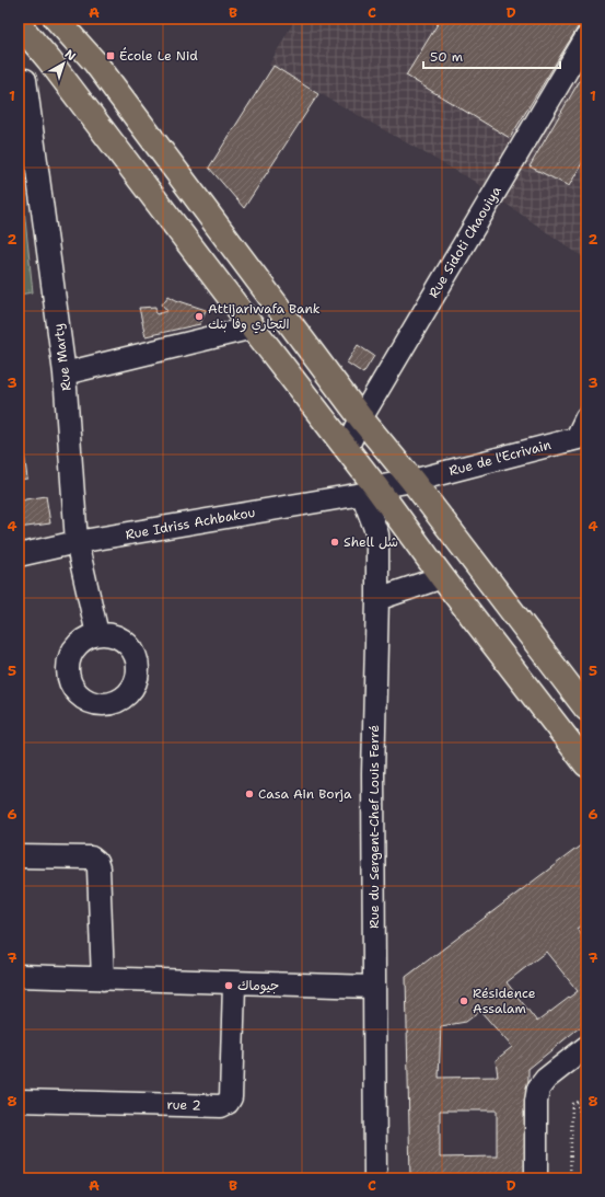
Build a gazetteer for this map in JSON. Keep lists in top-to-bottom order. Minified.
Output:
{"streets":{"street":["Rue Sidoti Chaouiya","Rue Marty","Rue de l'Ecrivain","Rue Idriss Achbakou","Rue du Sergent-Chef Louis Ferré","rue 2"]},"crossings":[["Rue Marty","Rue Idriss Achbakou"],["Rue de l'Ecrivain","Rue Idriss Achbakou"],["Rue de l'Ecrivain","Rue du Sergent-Chef Louis Ferré"],["Rue Idriss Achbakou","Rue du Sergent-Chef Louis Ferré"]],"places":{"transit":["École Le Nid"],"other":["Attijariwafa Bank التجاري وفا بنك","Shell شل","Casa Ain Borja","جيوماك","Résidence Assalam"]},"scale_bar":"50 m","north":"top right","grid":{"columns":["A","B","C","D"],"rows":["1","2","3","4","5","6","7","8"]}}
